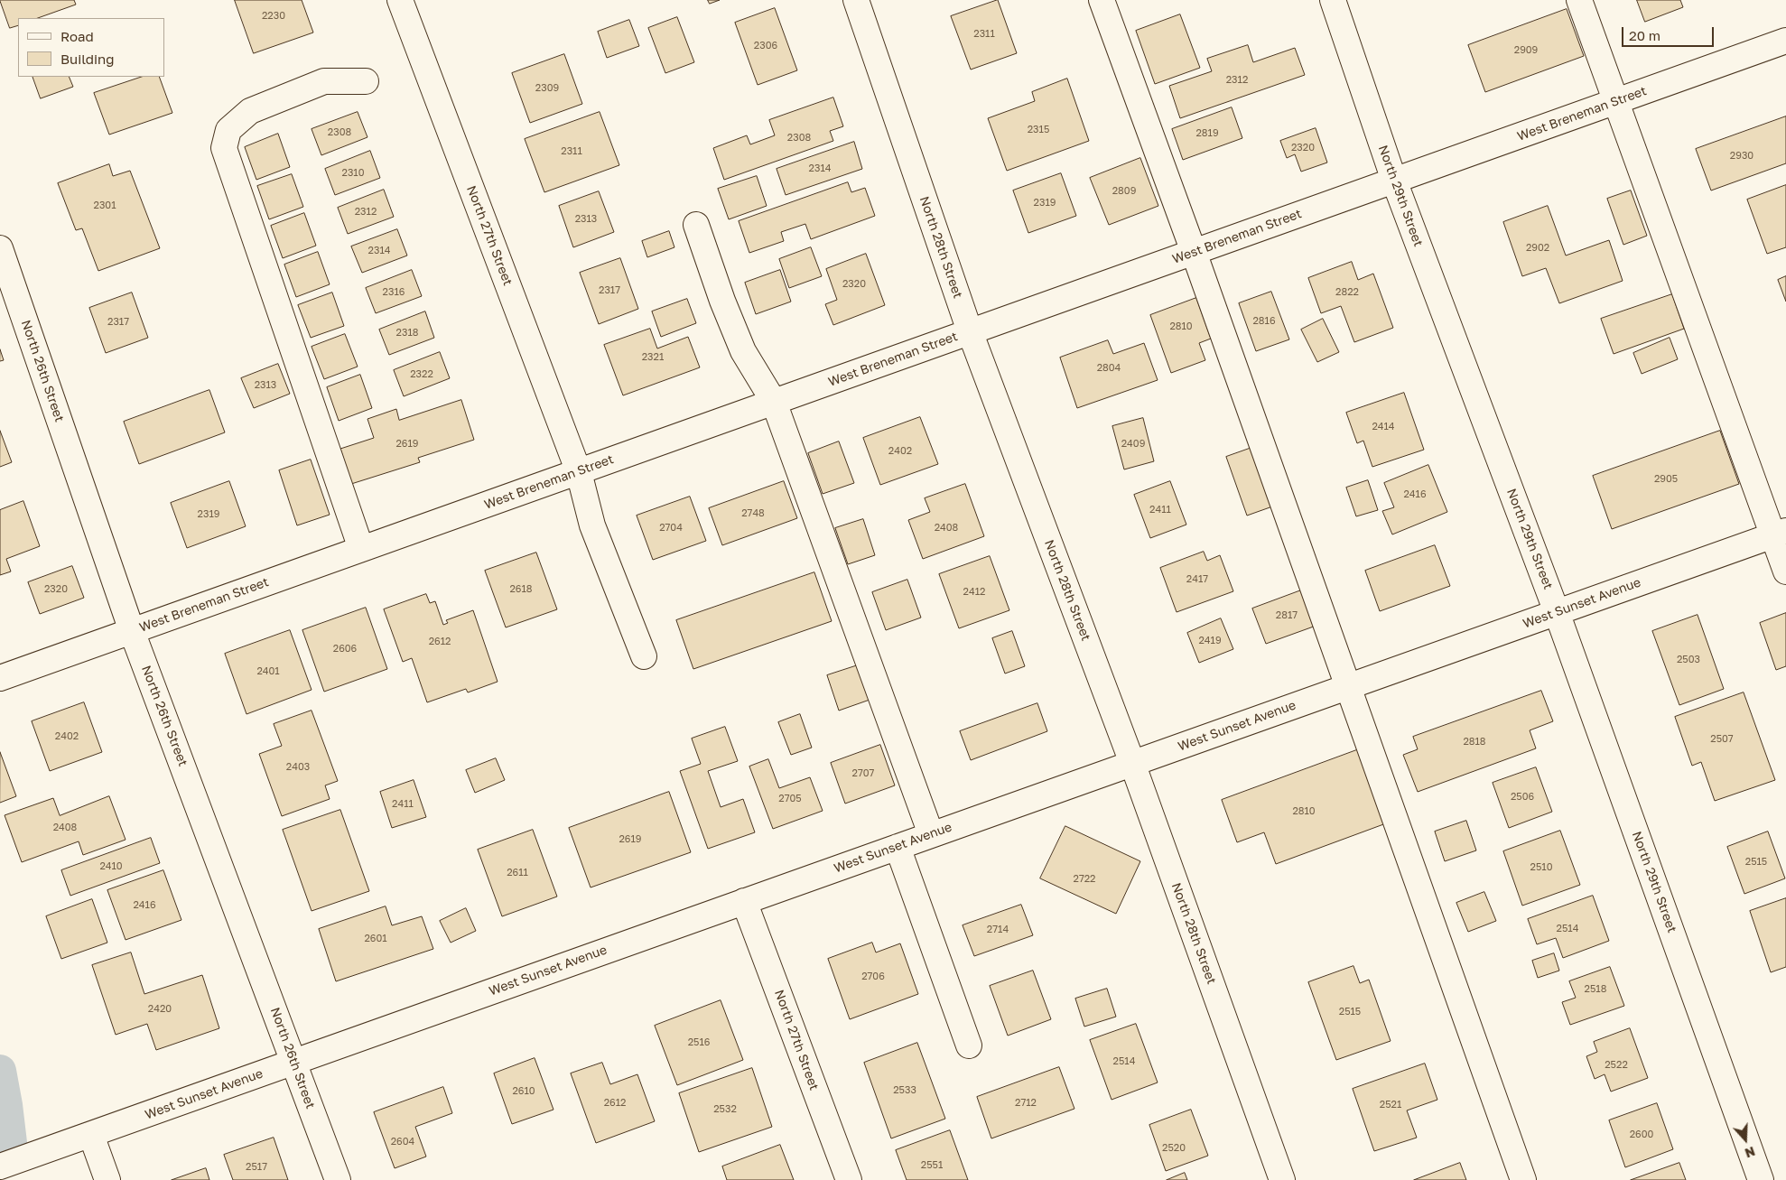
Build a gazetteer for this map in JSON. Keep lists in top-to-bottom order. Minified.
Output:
{"streets":{"street":["West Breneman Street","North 29th Street","North 27th Street","North 28th Street","North 26th Street","West Sunset Avenue"]},"crossings":[["West Breneman Street","North 29th Street"],["West Breneman Street","North 27th Street"],["West Breneman Street","North 28th Street"],["West Breneman Street","North 26th Street"],["North 29th Street","West Sunset Avenue"],["North 27th Street","West Sunset Avenue"],["North 28th Street","West Sunset Avenue"],["North 26th Street","West Sunset Avenue"]],"house_numbers":["2230","2311","2306","2909","2312","2309","2315","2308","2819","2308","2320","2311","2930","2314","2310","2809","2319","2301","2312","2313","2902","2314","2320","2317","2316","2822","2816","2317","2810","2318","2321","2804","2322","2313","2414","2619","2409","2402","2905","2416","2411","2748","2319","2704","2408","2417","2320","2618","2412","2817","2419","2612","2606","2503","2401","2402","2507","2818","2403","2707","2506","2705","2411","2810","2408","2619","2515","2410","2510","2611","2722","2416","2514","2714","2601","2706","2518","2420","2515","2516","2514","2522","2533","2610","2612","2712","2521","2532","2600","2604","2520","2551","2517"],"legend":["Road","Building"],"scale_bar":"20 m","north":"bottom"}
